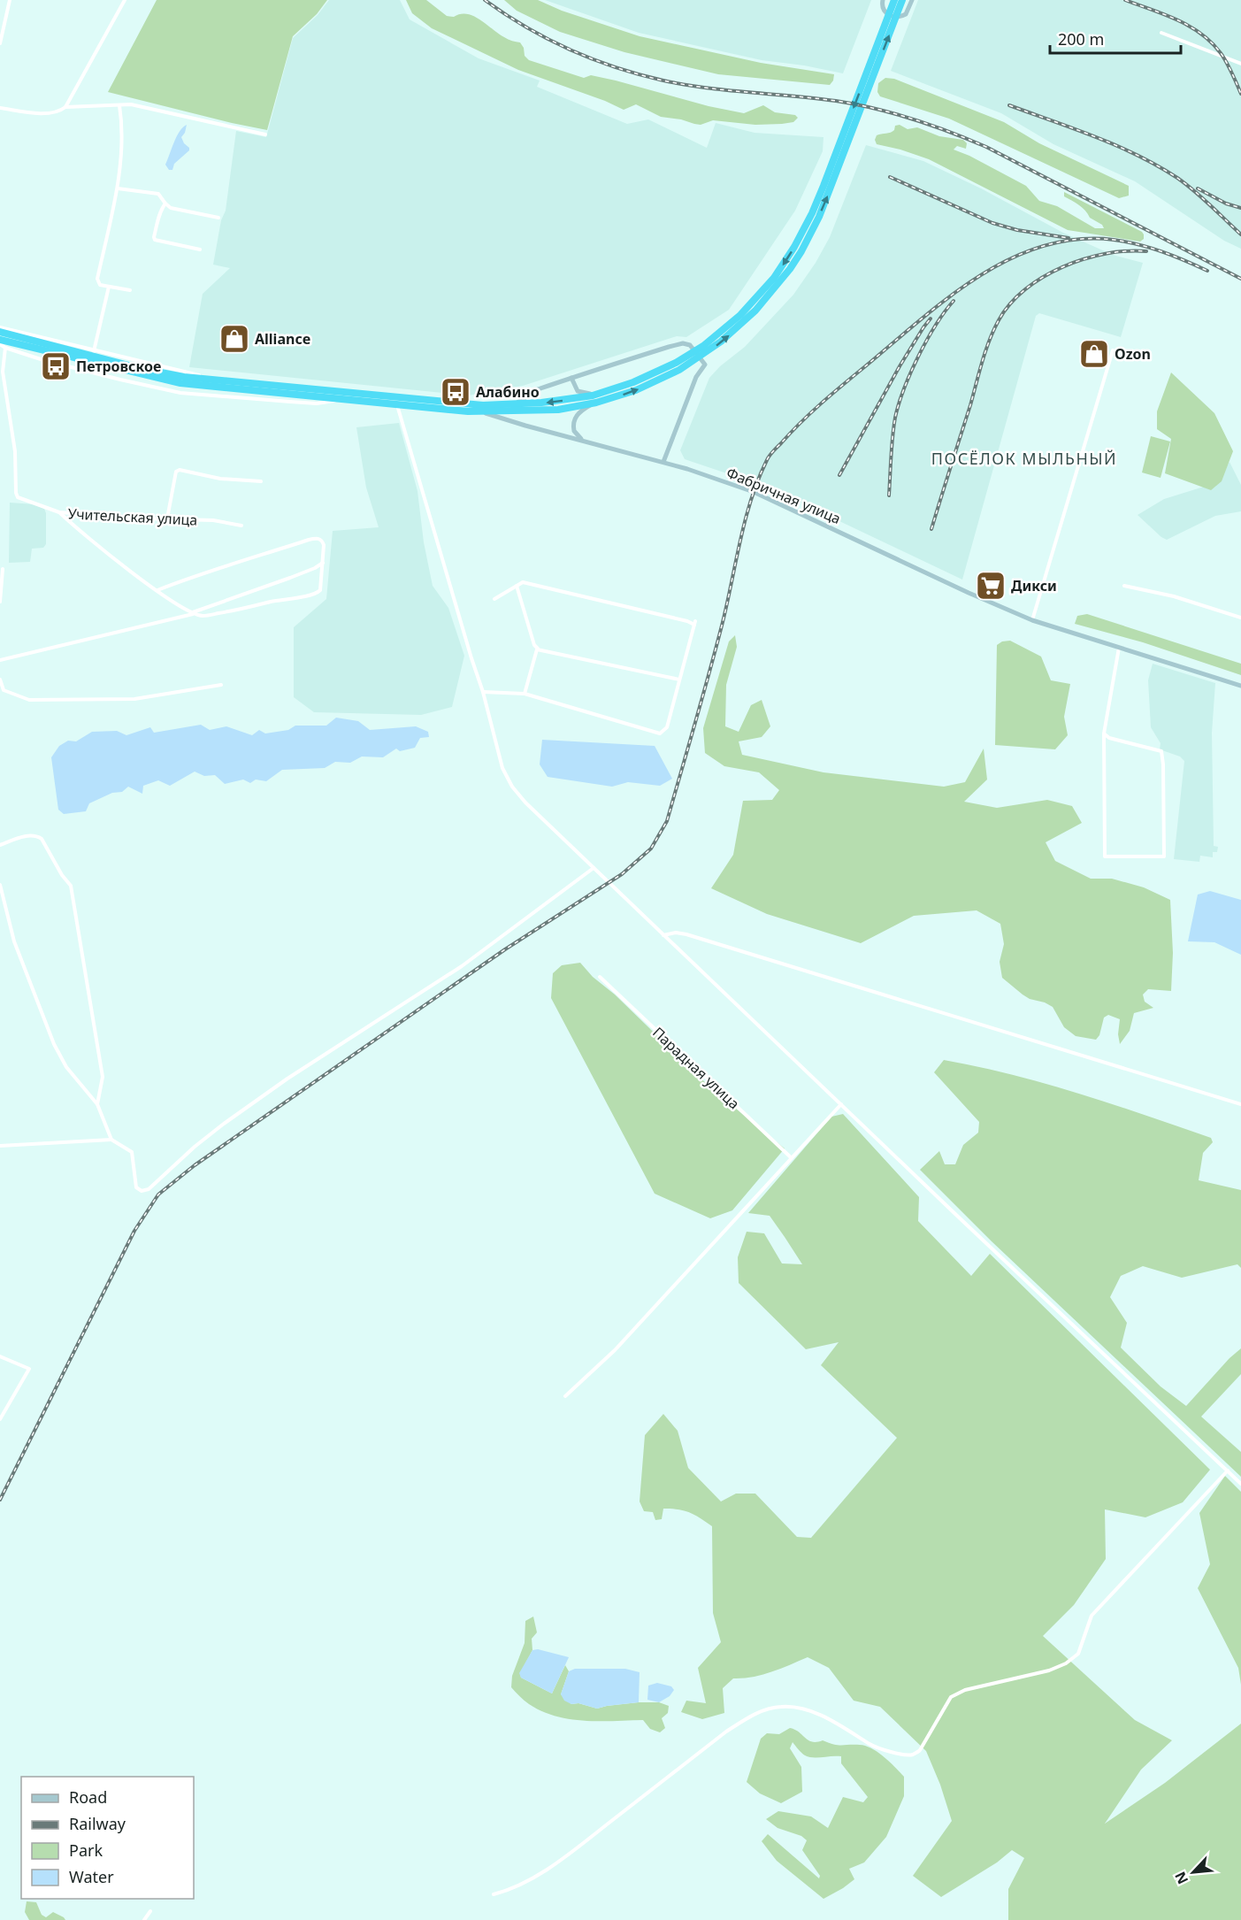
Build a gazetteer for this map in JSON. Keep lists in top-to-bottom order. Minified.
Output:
{"streets":{"street":["Фабричная улица","Учительская улица","Парадная улица"]},"districts":["ПОСЁЛОК МЫЛЬНЫЙ"],"places":{"shop":["Alliance","Ozon"],"bus stop":["Петровское","Алабино"],"supermarket":["Дикси"]},"legend":["Road","Railway","Park","Water"],"scale_bar":"200 m","north":"bottom left"}
